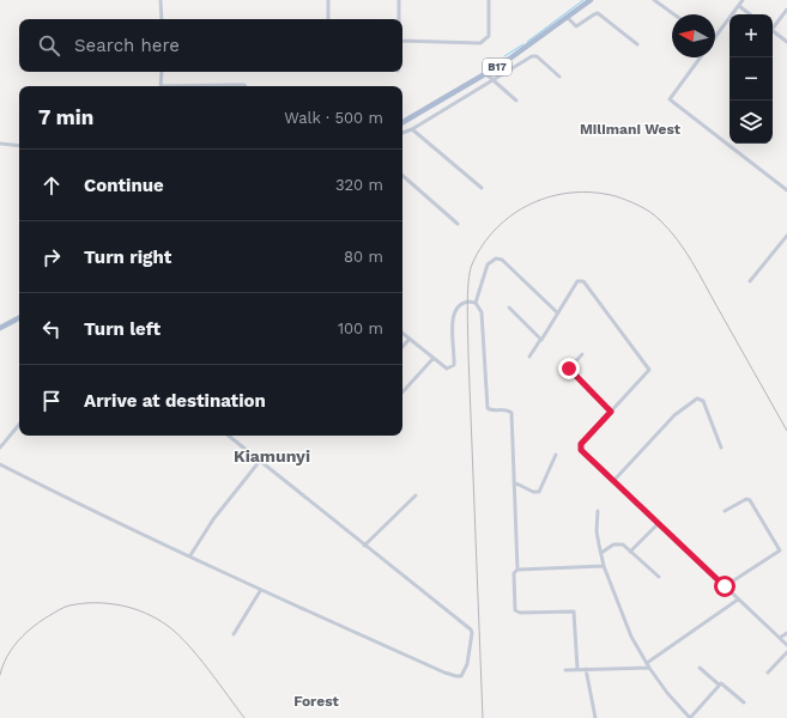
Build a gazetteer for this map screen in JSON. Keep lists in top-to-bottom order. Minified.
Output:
{"streets":{"main road":["B17"]},"districts":["Milimani West","Kiamunyi","Forest"],"north":"left","page":{"map_buttons":["+","−"],"search":"Search here","heading":["7 min","Walk · 500 m"],"list":[["Continue","320 m"],["Turn right","80 m"],["Turn left","100 m"],"Arrive at destination"]}}
